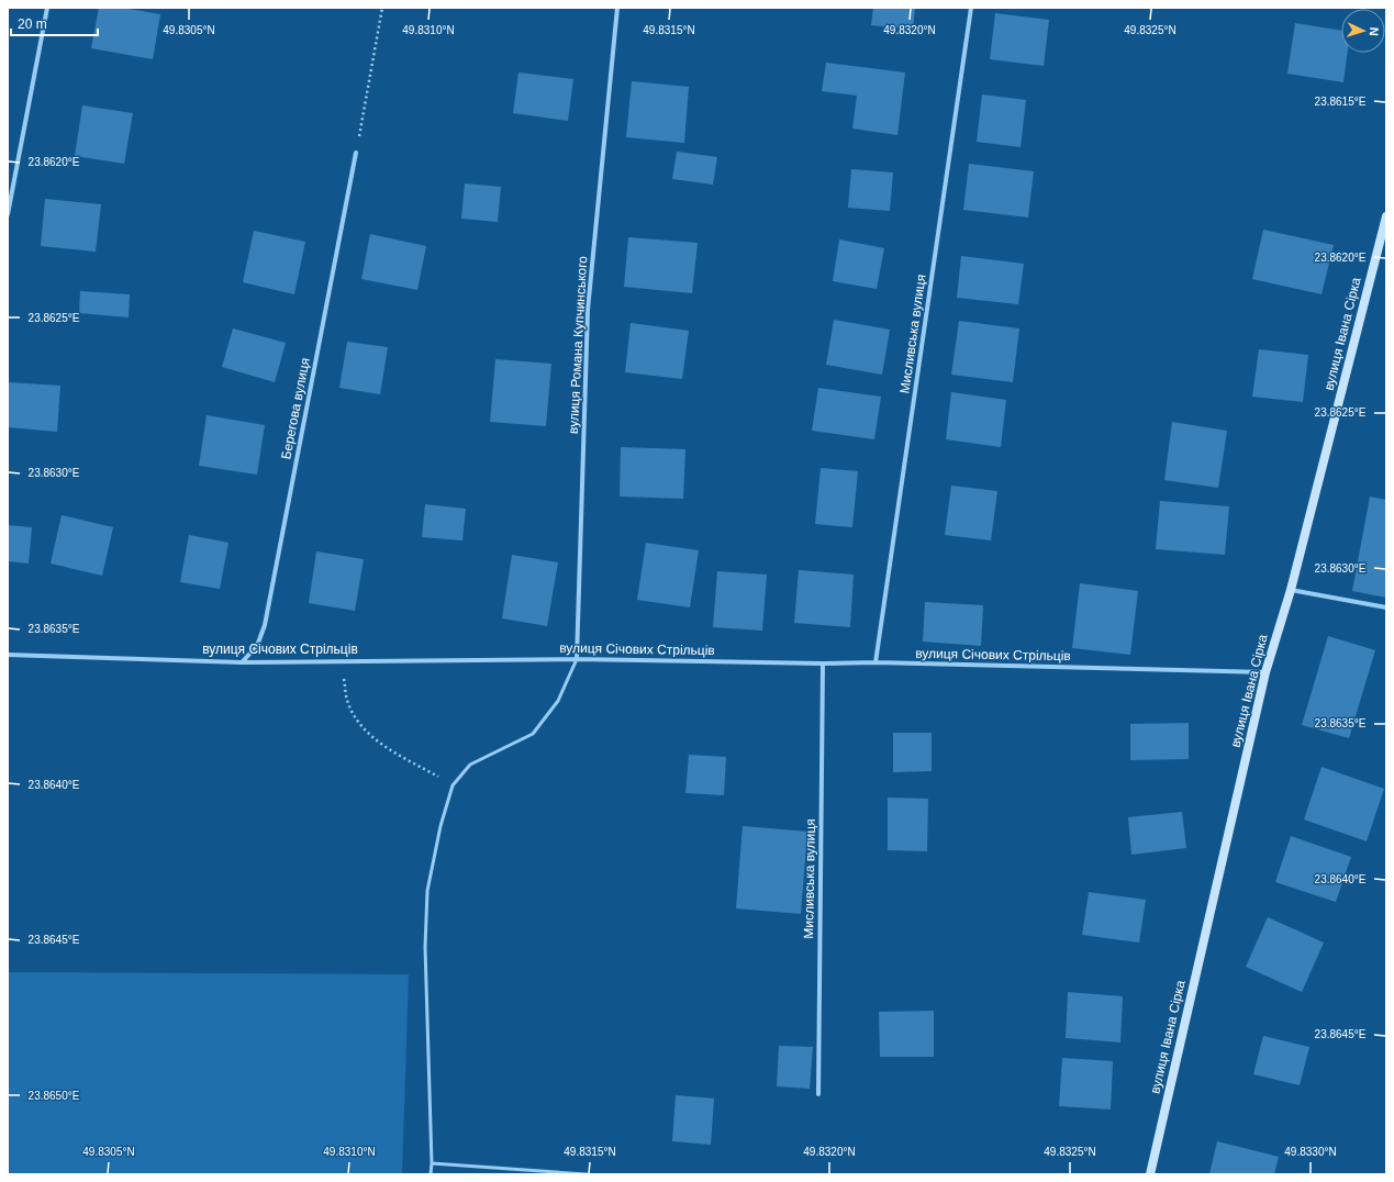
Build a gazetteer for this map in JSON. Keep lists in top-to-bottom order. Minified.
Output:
{"streets":{"street":["Мисливська вулиця","вулиця Івана Сірка","вулиця Романа Купчинського","Берегова вулиця","вулиця Січових Стрільців"]},"crossings":[["Мисливська вулиця","вулиця Січових Стрільців"],["вулиця Івана Сірка","вулиця Січових Стрільців"],["вулиця Романа Купчинського","вулиця Січових Стрільців"],["Берегова вулиця","вулиця Січових Стрільців"]],"scale_bar":"20 m","north":"right","coordinates":["49.8305°N","49.8310°N","49.8315°N","49.8320°N","49.8325°N","23.8615°E","23.8620°E","23.8625°E","23.8630°E","23.8635°E","23.8640°E","23.8645°E","23.8650°E","49.8330°N"]}
